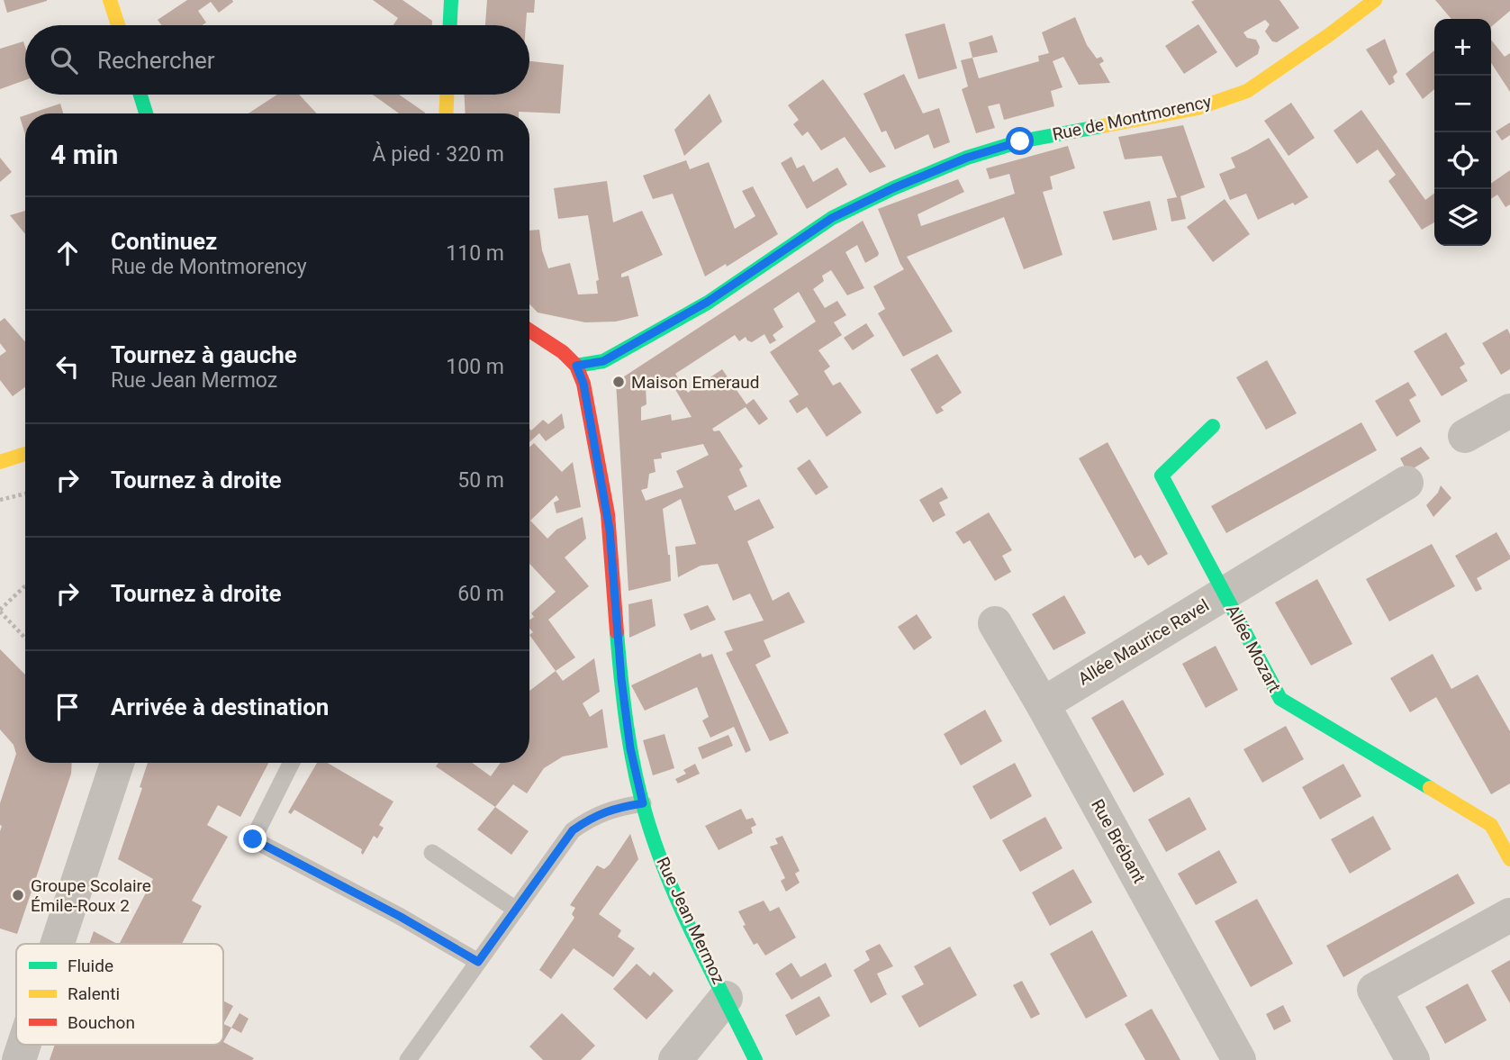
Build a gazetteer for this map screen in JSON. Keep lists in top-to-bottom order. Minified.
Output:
{"streets":{"street":["Rue de Montmorency","Allée Maurice Ravel","Allée Mozart","Rue Brébant","Rue Jean Mermoz"]},"crossings":[["Rue de Montmorency","Rue Jean Mermoz"],["Allée Maurice Ravel","Allée Mozart"],["Allée Maurice Ravel","Rue Brébant"]],"places":["Maison Emeraud","Groupe Scolaire Émile-Roux 2"],"legend":["Fluide","Ralenti","Bouchon"],"page":{"map_buttons":["+","−"],"search":"Rechercher","heading":["4 min","À pied · 320 m"],"list":[["Continuez","Rue de Montmorency","110 m"],["Tournez à gauche","Rue Jean Mermoz","100 m"],["Tournez à droite","50 m"],["Tournez à droite","60 m"],"Arrivée à destination"]}}
